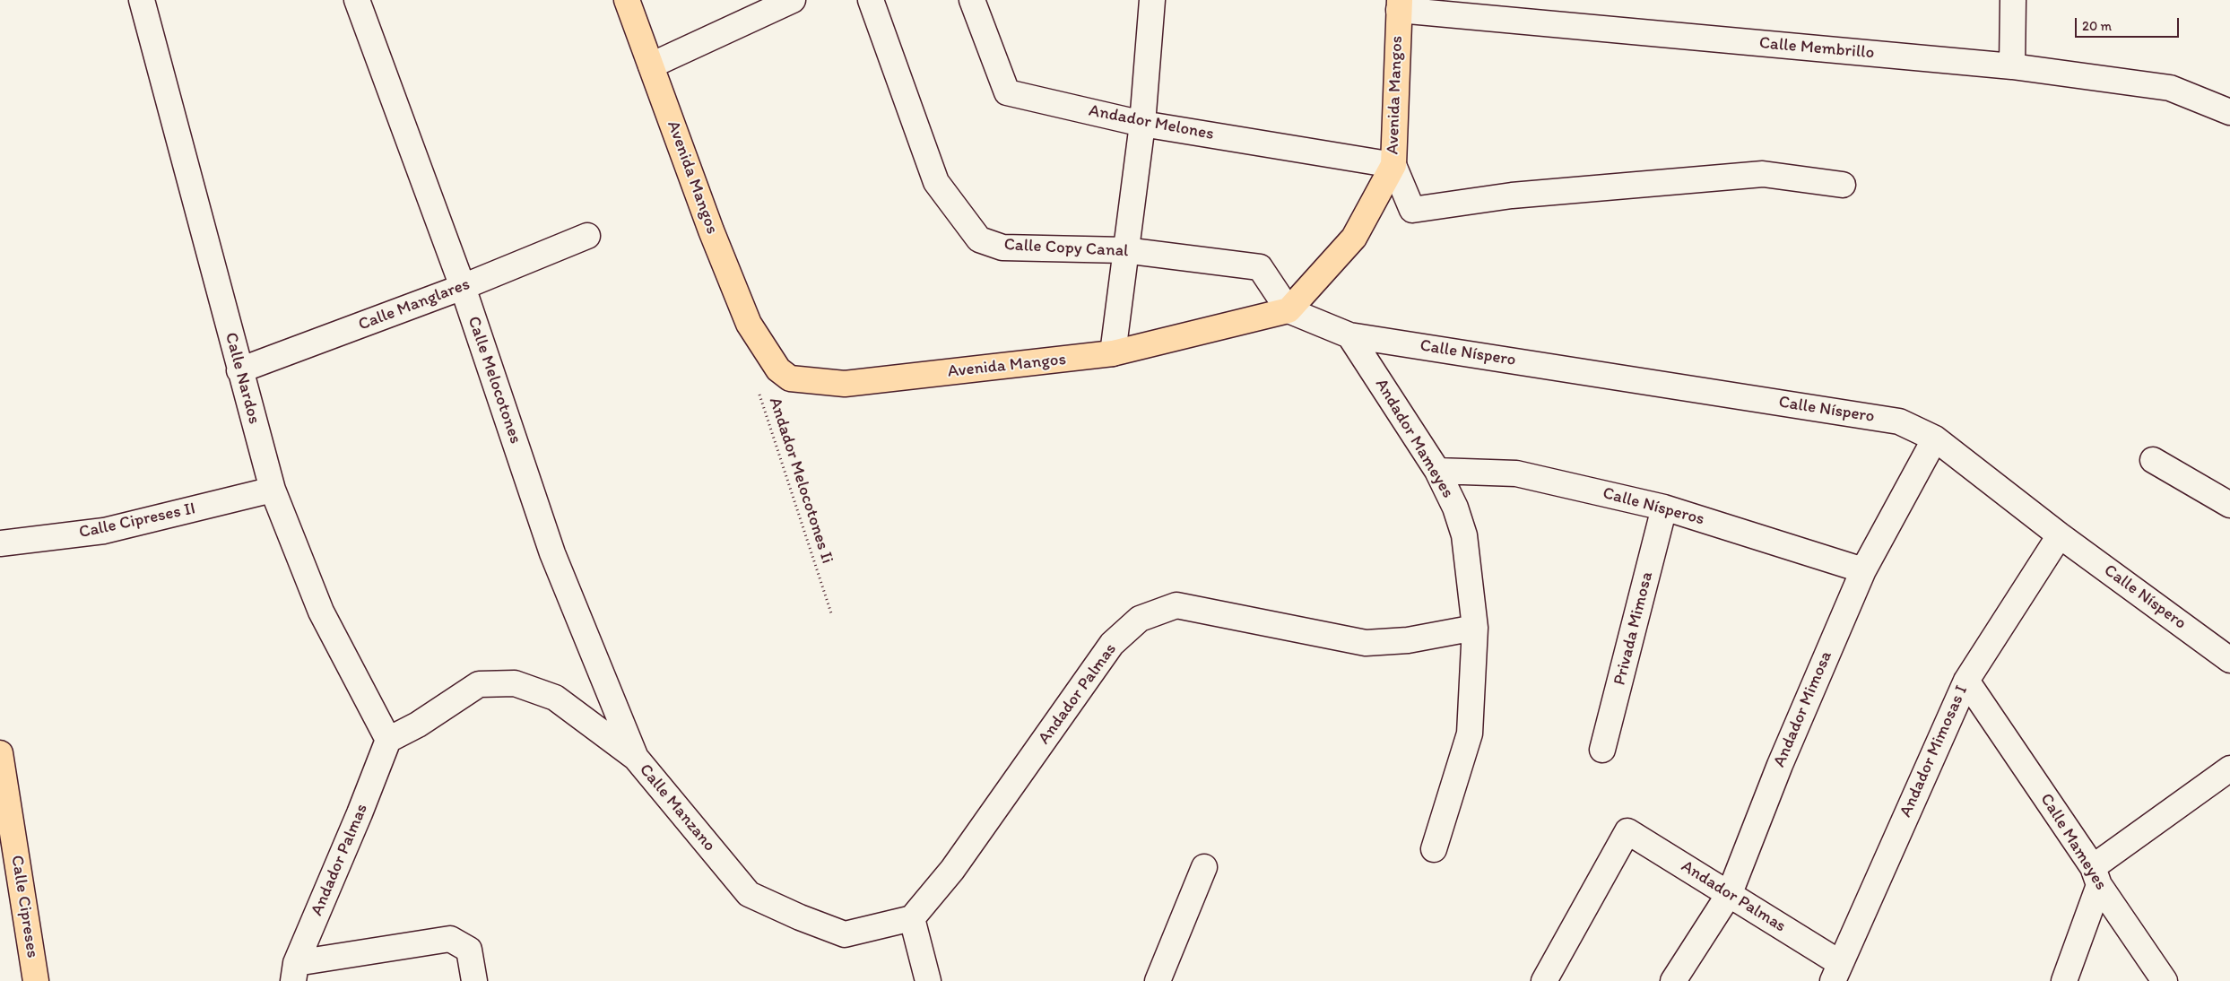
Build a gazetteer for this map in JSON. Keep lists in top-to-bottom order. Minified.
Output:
{"streets":{"main road":["Avenida Mangos","Calle Cipreses"],"street":["Calle Membrillo","Andador Melones","Calle Copy Canal","Calle Manglares","Calle Níspero","Calle Nardos","Calle Melocotones","Andador Mameyes","Calle Nísperos","Calle Cipreses II","Privada Mimosa","Andador Palmas","Andador Mimosa","Andador Mimosas I","Calle Manzano","Calle Mameyes"],"path":["Andador Melocotones Ii"]},"crossings":[["Calle Membrillo","Avenida Mangos"],["Avenida Mangos","Andador Melones"],["Avenida Mangos","Calle Copy Canal"],["Avenida Mangos","Andador Melocotones Ii"],["Calle Manglares","Calle Nardos"],["Calle Manglares","Calle Melocotones"],["Calle Níspero","Andador Mameyes"],["Calle Níspero","Andador Mimosa"],["Calle Níspero","Andador Mimosas I"],["Calle Nardos","Calle Cipreses II"],["Calle Nardos","Andador Palmas"],["Calle Nardos","Calle Manzano"],["Calle Melocotones","Calle Manzano"],["Andador Mameyes","Calle Nísperos"],["Andador Mameyes","Andador Palmas"],["Calle Nísperos","Privada Mimosa"],["Calle Nísperos","Andador Mimosa"],["Andador Palmas","Andador Mimosa"],["Andador Palmas","Andador Mimosas I"],["Andador Palmas","Calle Manzano"],["Andador Mimosas I","Calle Mameyes"]],"scale_bar":"20 m"}
